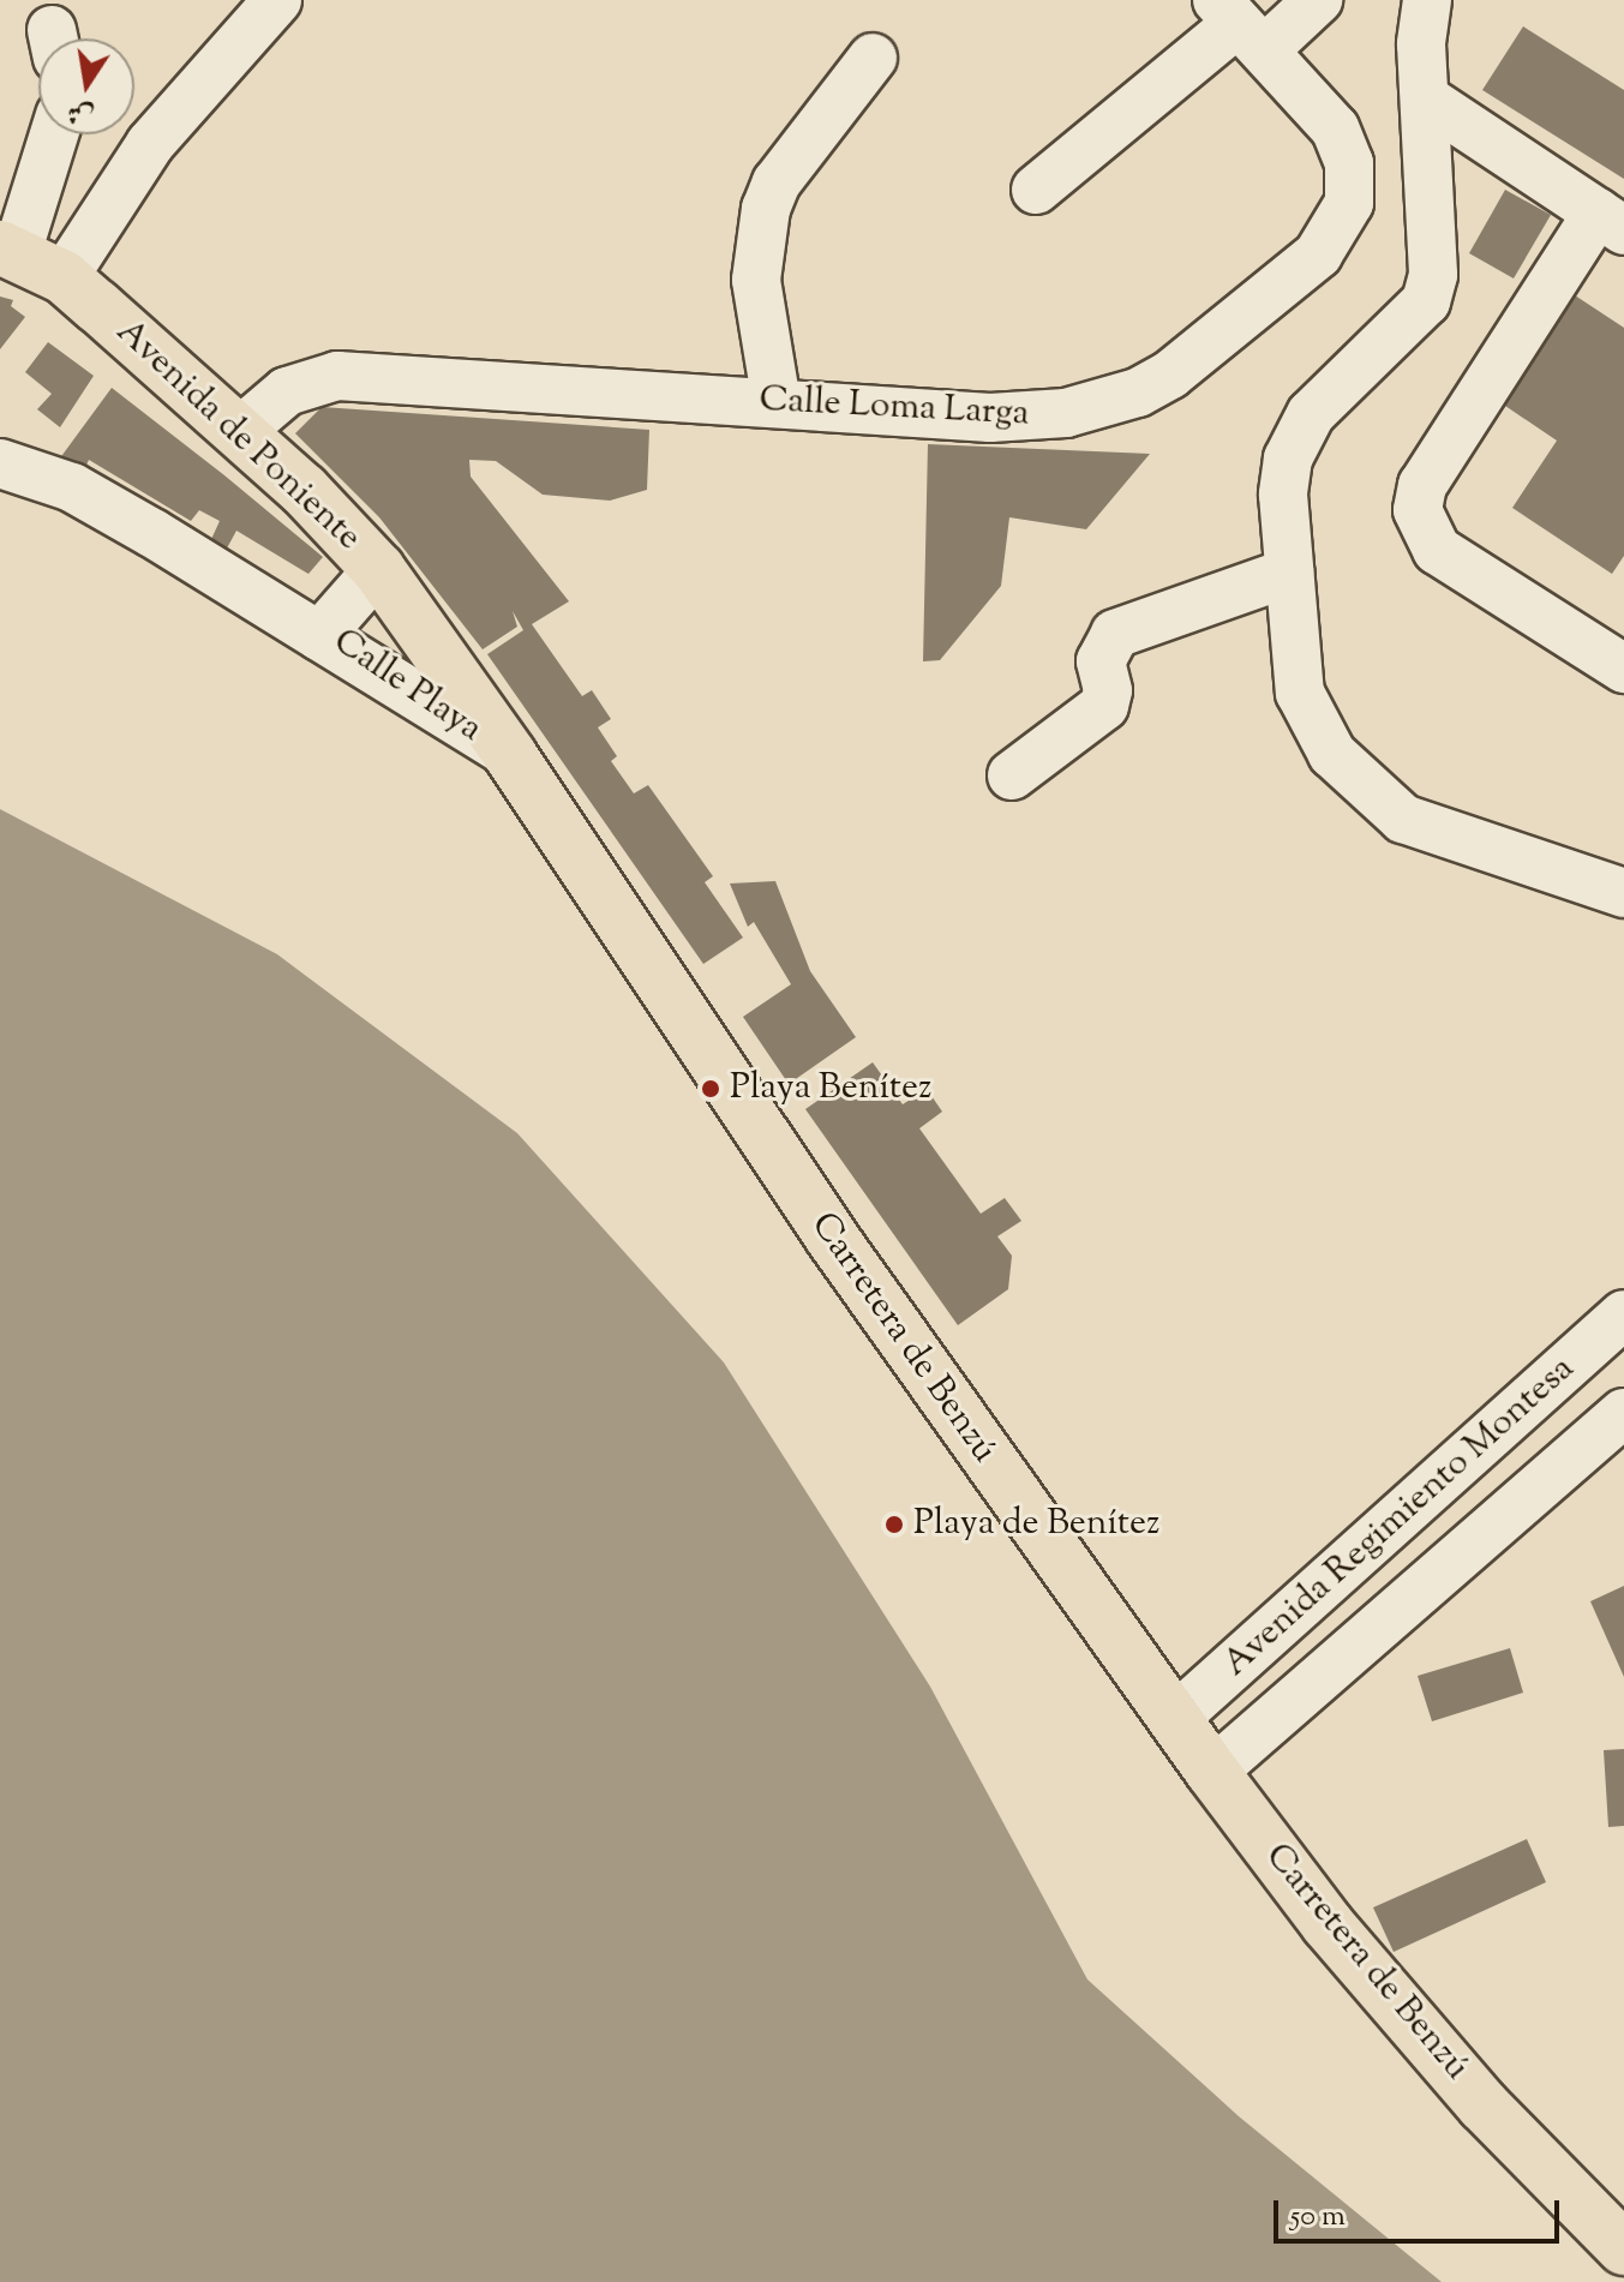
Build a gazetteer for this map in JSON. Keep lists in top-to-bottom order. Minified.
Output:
{"streets":{"highway":["Avenida de Poniente","Carretera de Benzú"],"street":["Calle Loma Larga","Calle Playa","Avenida Regimiento Montesa"]},"crossings":[["Calle Loma Larga","Avenida de Poniente"],["Avenida de Poniente","Calle Playa"],["Avenida de Poniente","Carretera de Benzú"],["Calle Playa","Carretera de Benzú"],["Carretera de Benzú","Avenida Regimiento Montesa"]],"places":["Playa Benítez","Playa de Benítez"],"scale_bar":"50 m","north":"bottom"}
